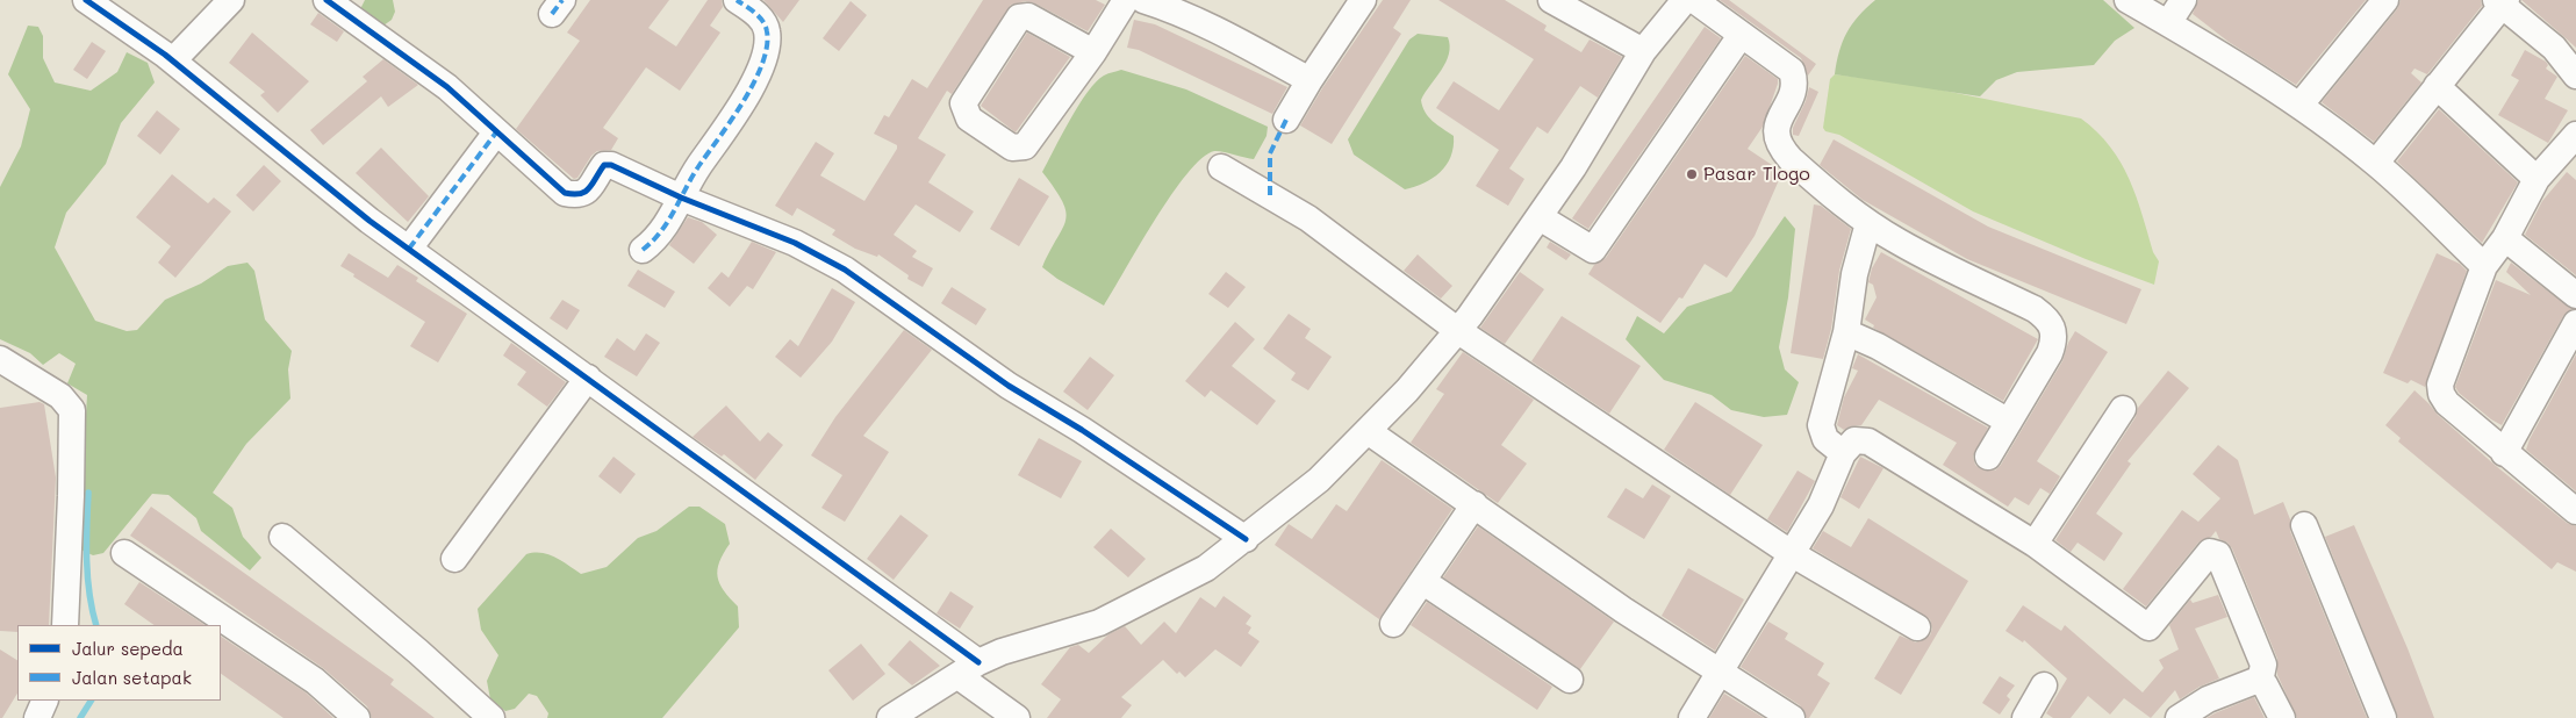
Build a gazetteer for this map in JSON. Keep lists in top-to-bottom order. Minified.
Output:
{"places":["Pasar Tlogo"],"legend":["Jalur sepeda","Jalan setapak"]}
